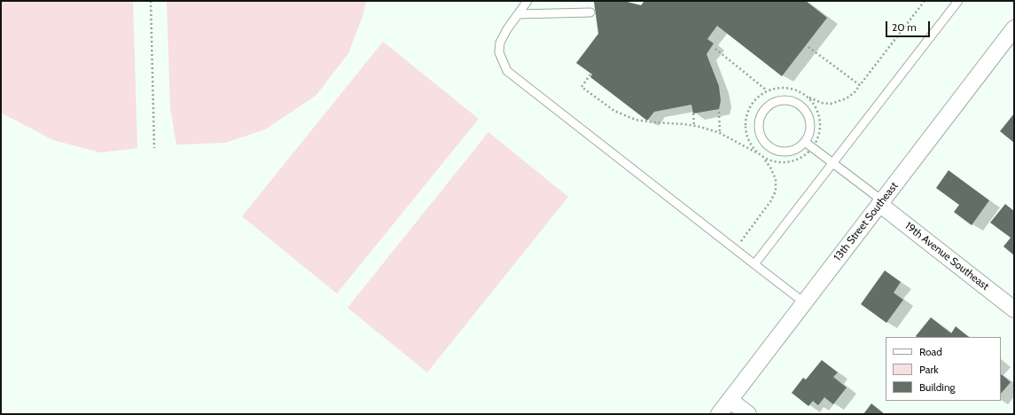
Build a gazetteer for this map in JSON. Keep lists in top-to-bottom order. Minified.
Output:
{"streets":{"street":["13th Street Southeast","19th Avenue Southeast"]},"crossings":[["13th Street Southeast","19th Avenue Southeast"]],"legend":["Road","Park","Building"],"scale_bar":"20 m"}
